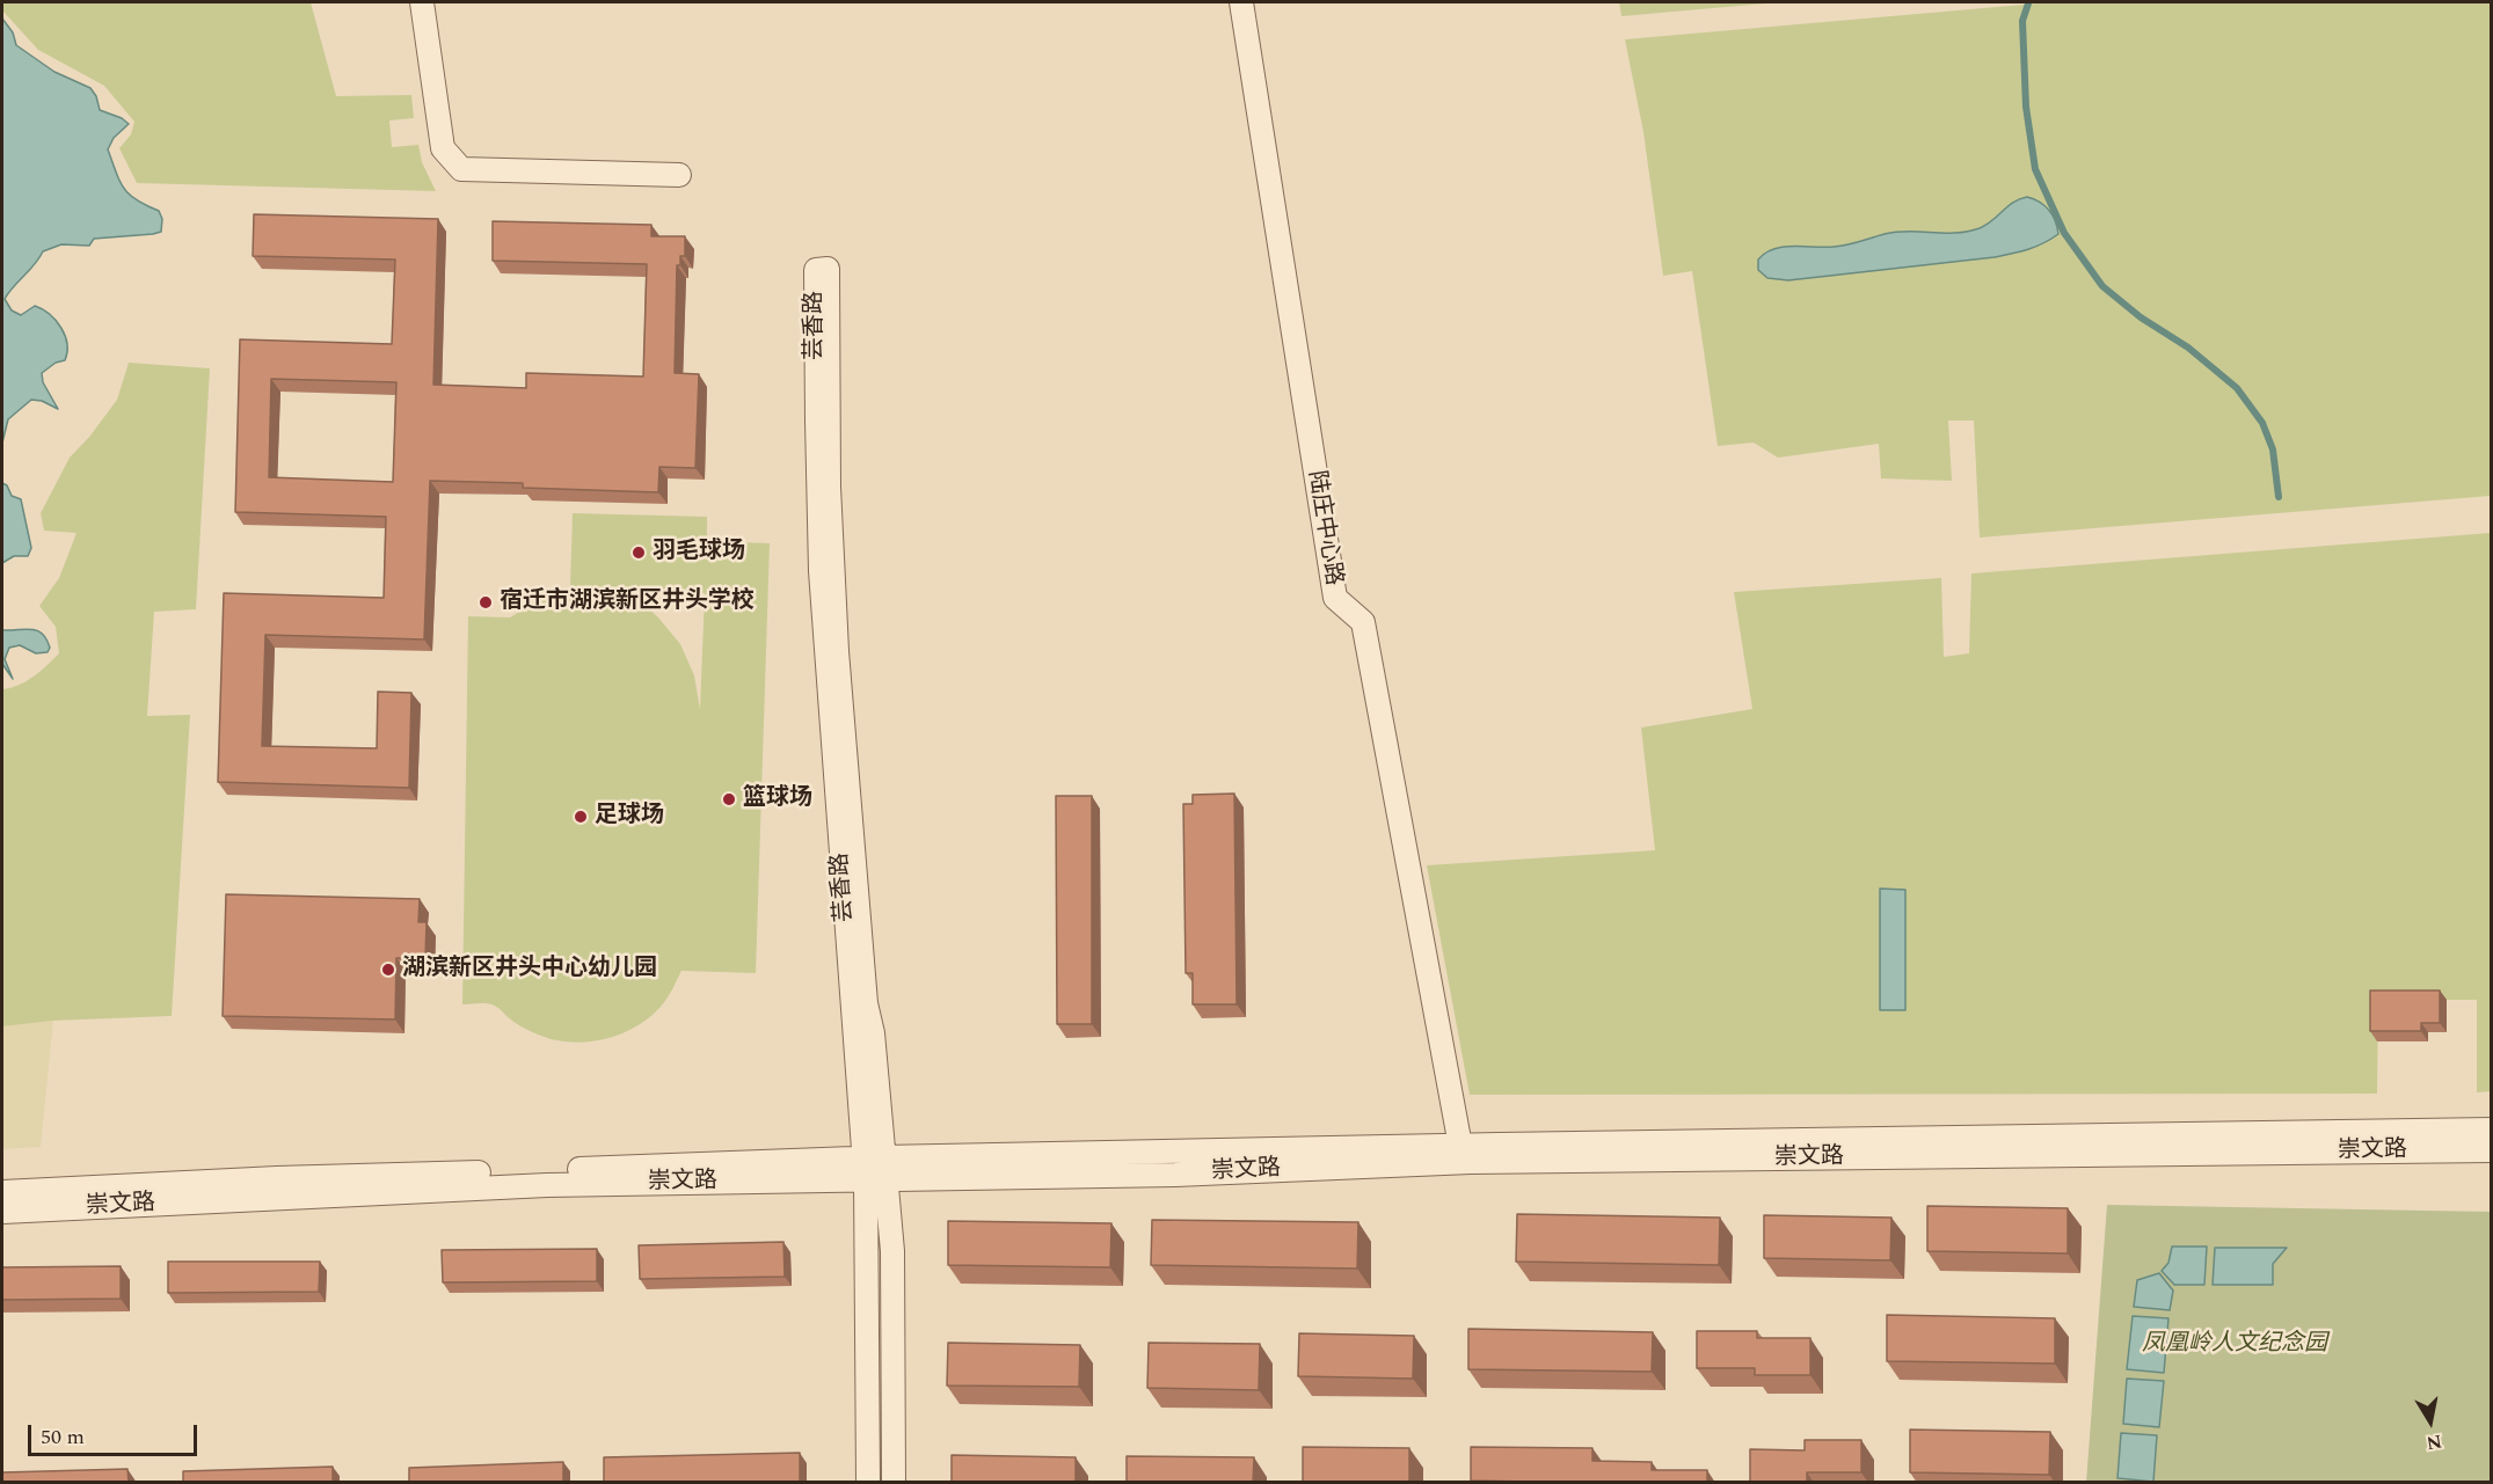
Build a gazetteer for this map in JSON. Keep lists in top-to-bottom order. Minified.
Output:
{"streets":{"street":["芸香路","陆庄中心路","崇文路"]},"crossings":[["芸香路","崇文路"],["陆庄中心路","崇文路"]],"parks":["凤凰岭人文纪念园"],"places":["羽毛球场","宿迁市湖滨新区井头学校","篮球场","足球场","湖滨新区井头中心幼儿园"],"scale_bar":"50 m","north":"bottom"}
